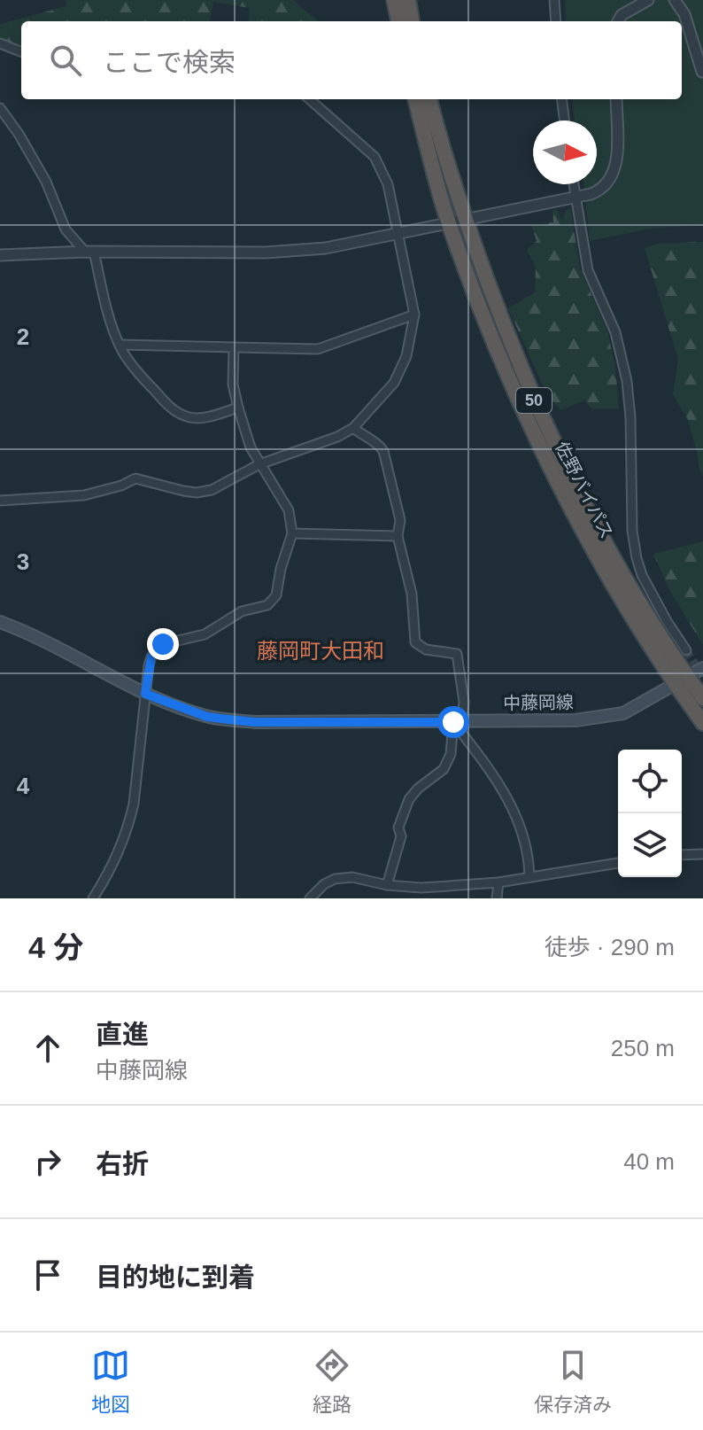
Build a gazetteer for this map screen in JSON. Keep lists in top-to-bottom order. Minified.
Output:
{"streets":{"highway":["50","佐野バイパス"],"main road":["中藤岡線"]},"crossings":[["佐野バイパス","中藤岡線"]],"districts":["藤岡町大田和"],"north":"right","page":{"search":"ここで検索","heading":["4 分","徒歩 · 290 m"],"list":[["直進","中藤岡線","250 m"],["右折","40 m"],"目的地に到着"],"nav":["地図","経路","保存済み"]},"grid":{"rows":["2","3","4"]}}
